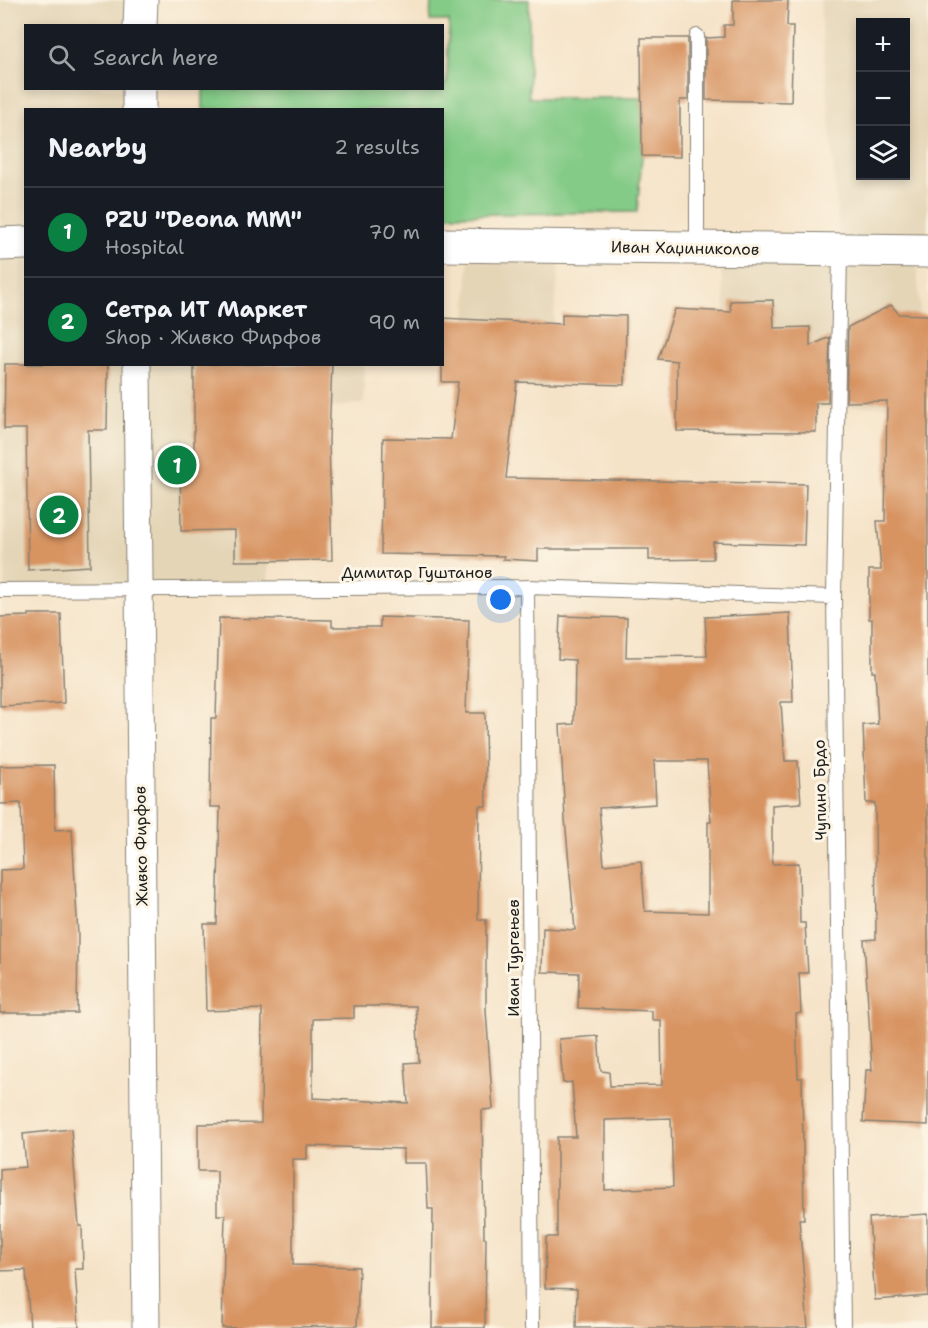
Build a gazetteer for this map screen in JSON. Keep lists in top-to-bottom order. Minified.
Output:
{"streets":{"street":["Иван Хаџиниколов","Живко Фирфов"],"lane":["Димитар Гуштанов","Чупино Брдо","Иван Тургењев"]},"crossings":[["Иван Хаџиниколов","Чупино Брдо"],["Димитар Гуштанов","Чупино Брдо"],["Димитар Гуштанов","Живко Фирфов"],["Димитар Гуштанов","Иван Тургењев"]],"page":{"map_buttons":["+","−"],"search":"Search here","heading":["Nearby","2 results"],"list":[{"mark":"1","name":"PZU \"Deona MM\"","note":"Hospital","value":"70 m"},{"mark":"2","name":"Сетра ИТ Маркет","note":"Shop · Живко Фирфов","value":"90 m"}],"pins":["1","2"]}}
